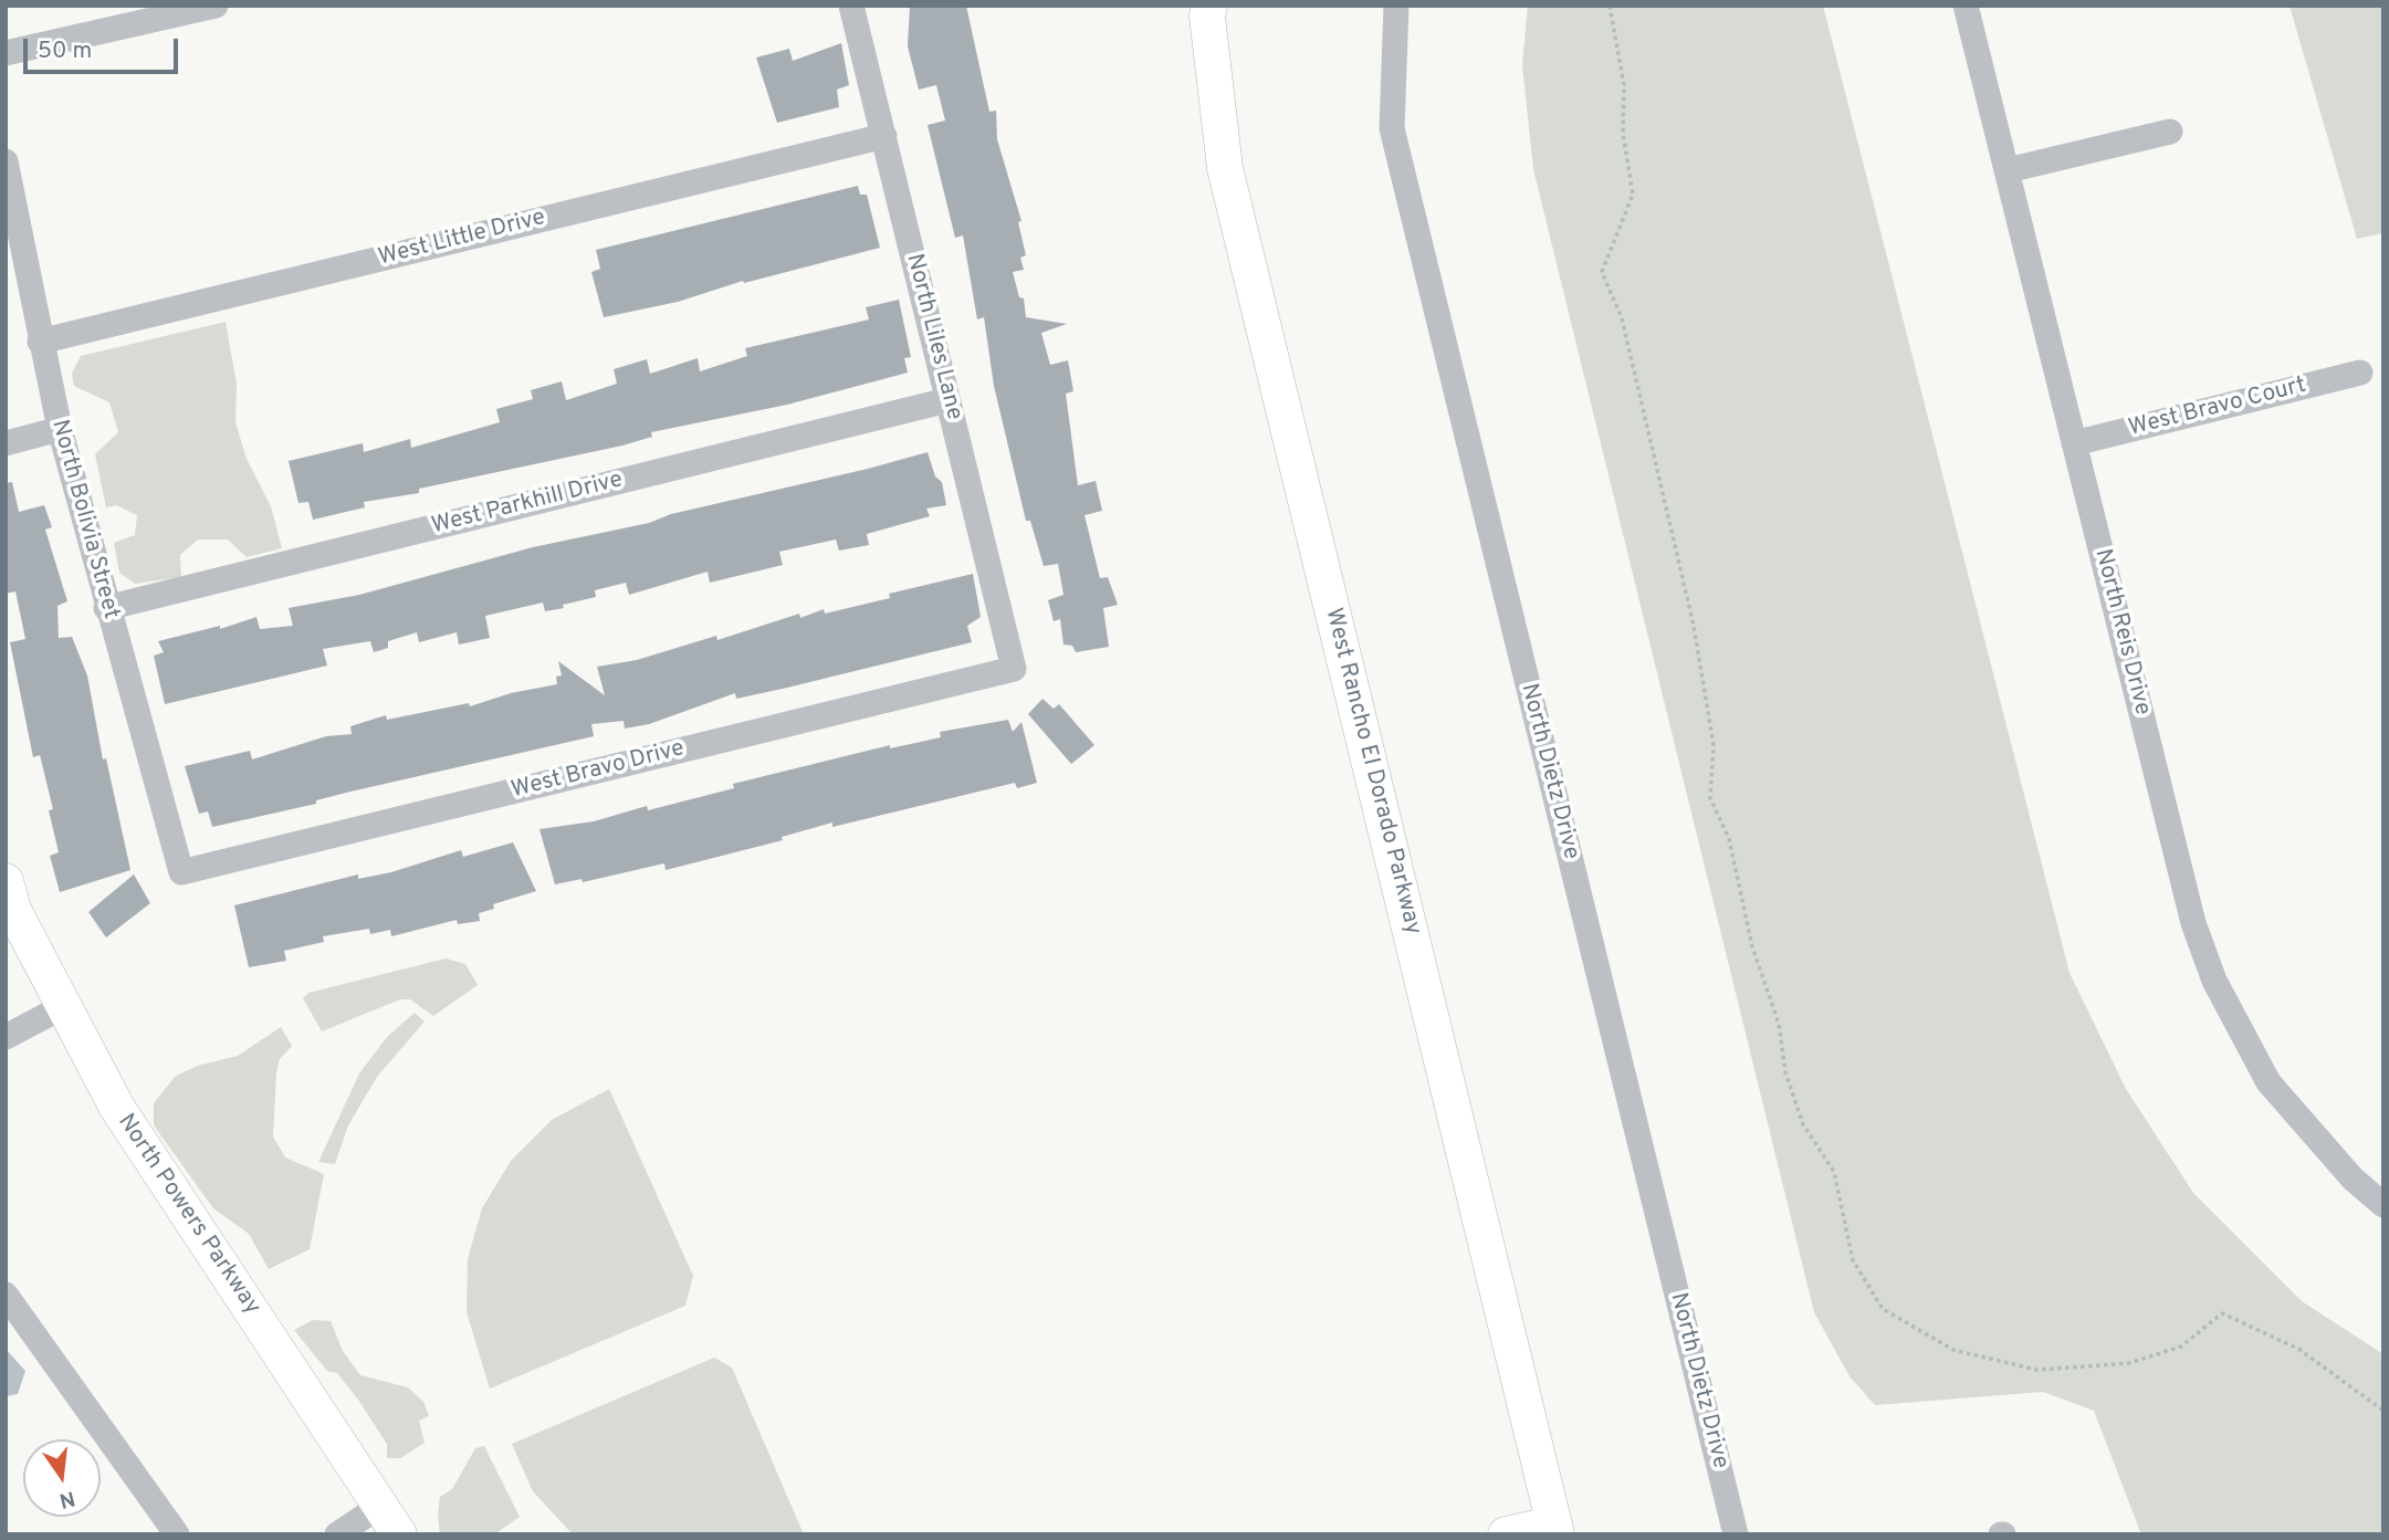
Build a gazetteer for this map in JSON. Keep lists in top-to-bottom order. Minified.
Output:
{"streets":{"street":["West Little Drive","North Liles Lane","West Bravo Court","West Parkhill Drive","North Bolivia Street","North Reis Drive","West Bravo Drive","West Rancho El Dorado Parkway","North Dietz Drive","North Powers Parkway"]},"crossings":[["West Little Drive","North Liles Lane"],["West Little Drive","North Bolivia Street"],["North Liles Lane","West Parkhill Drive"],["North Liles Lane","West Bravo Drive"],["West Bravo Court","North Reis Drive"],["West Parkhill Drive","North Bolivia Street"],["North Bolivia Street","West Bravo Drive"]],"scale_bar":"50 m","north":"bottom"}
